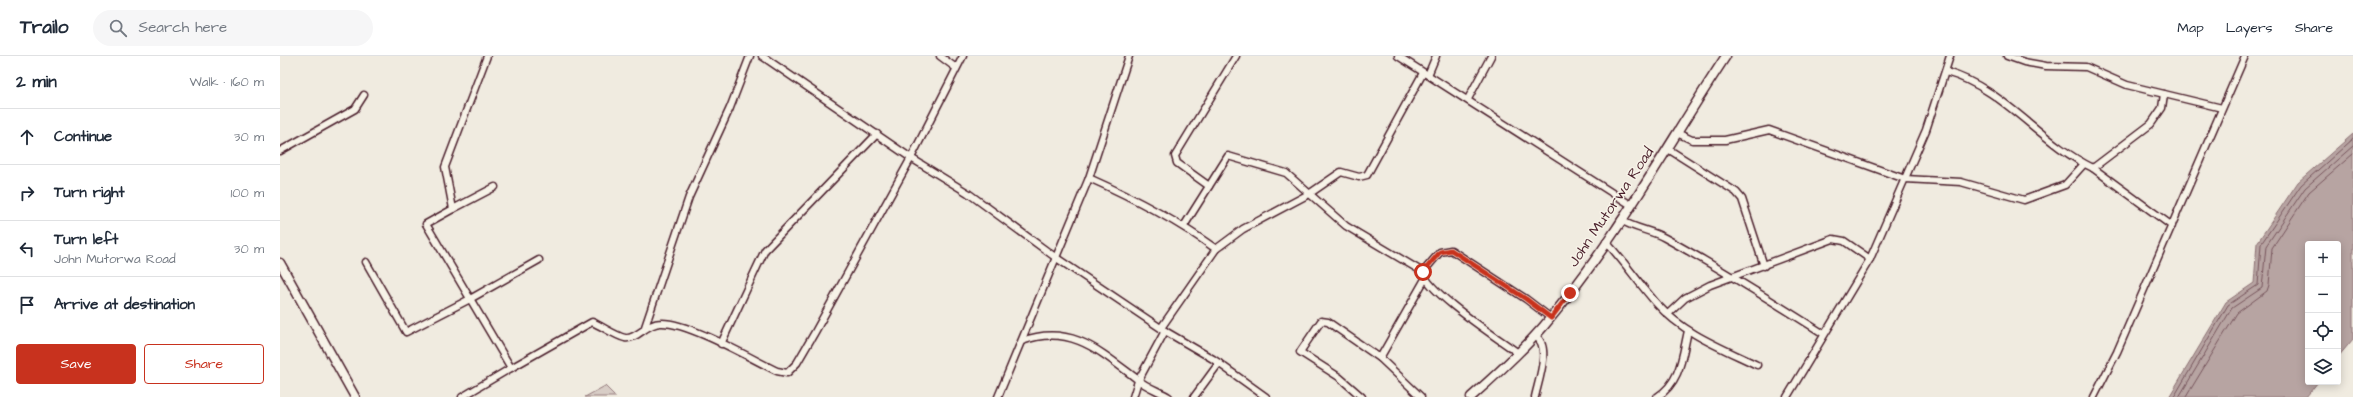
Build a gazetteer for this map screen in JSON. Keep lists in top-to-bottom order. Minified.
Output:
{"streets":{"street":["John Mutorwa Road"]},"page":{"header":"Trailo","search":"Search here","nav":["Map","Layers","Share"],"heading":["2 min","Walk · 160 m"],"list":[["Continue","30 m"],["Turn right","100 m"],["Turn left","John Mutorwa Road","30 m"],"Arrive at destination"],"map_buttons":["+","−"],"buttons":["Save","Share"]}}
